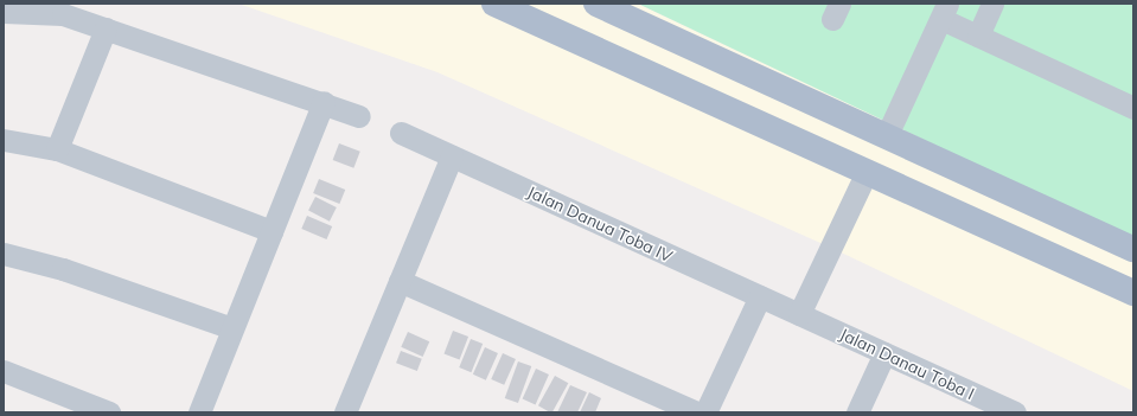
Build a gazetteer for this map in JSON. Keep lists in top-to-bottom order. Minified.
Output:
{"streets":{"street":["Jalan Danua Toba IV","Jalan Danau Toba I"]},"crossings":[["Jalan Danua Toba IV","Jalan Danau Toba I"]]}
